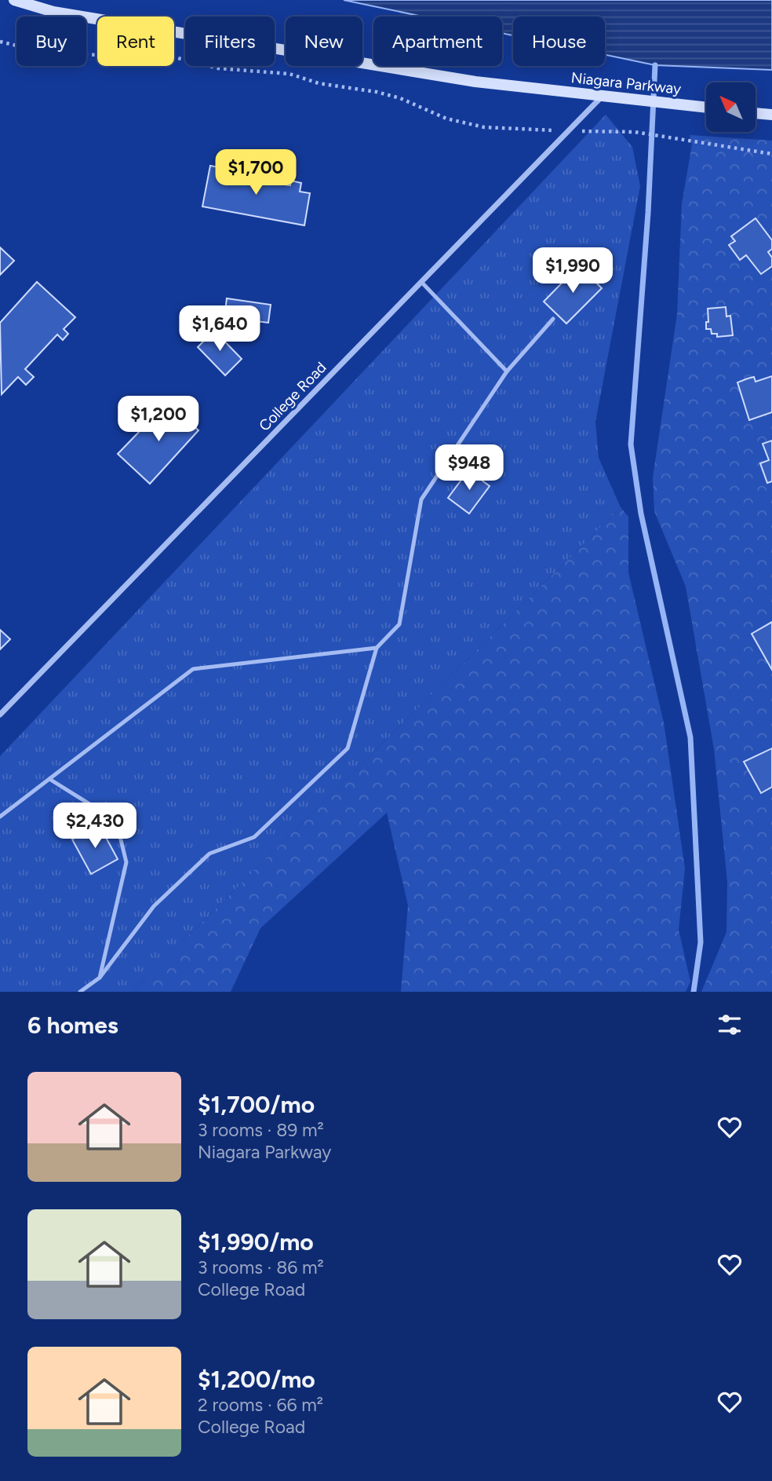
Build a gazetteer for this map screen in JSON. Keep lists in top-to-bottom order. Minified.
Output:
{"streets":{"main road":["Niagara Parkway"],"street":["College Road"]},"crossings":[["Niagara Parkway","College Road"]],"north":"top left","page":{"chip":["Buy","Rent","Filters","New","Apartment","House"],"price":["$1,700","$1,990","$1,640","$1,200","$948","$2,430"],"heading":"6 homes","list":[{"name":"$1,700/mo","note":"3 rooms · 89 m² · Niagara Parkway"},{"name":"$1,990/mo","note":"3 rooms · 86 m² · College Road"},{"name":"$1,200/mo","note":"2 rooms · 66 m² · College Road"}]}}
